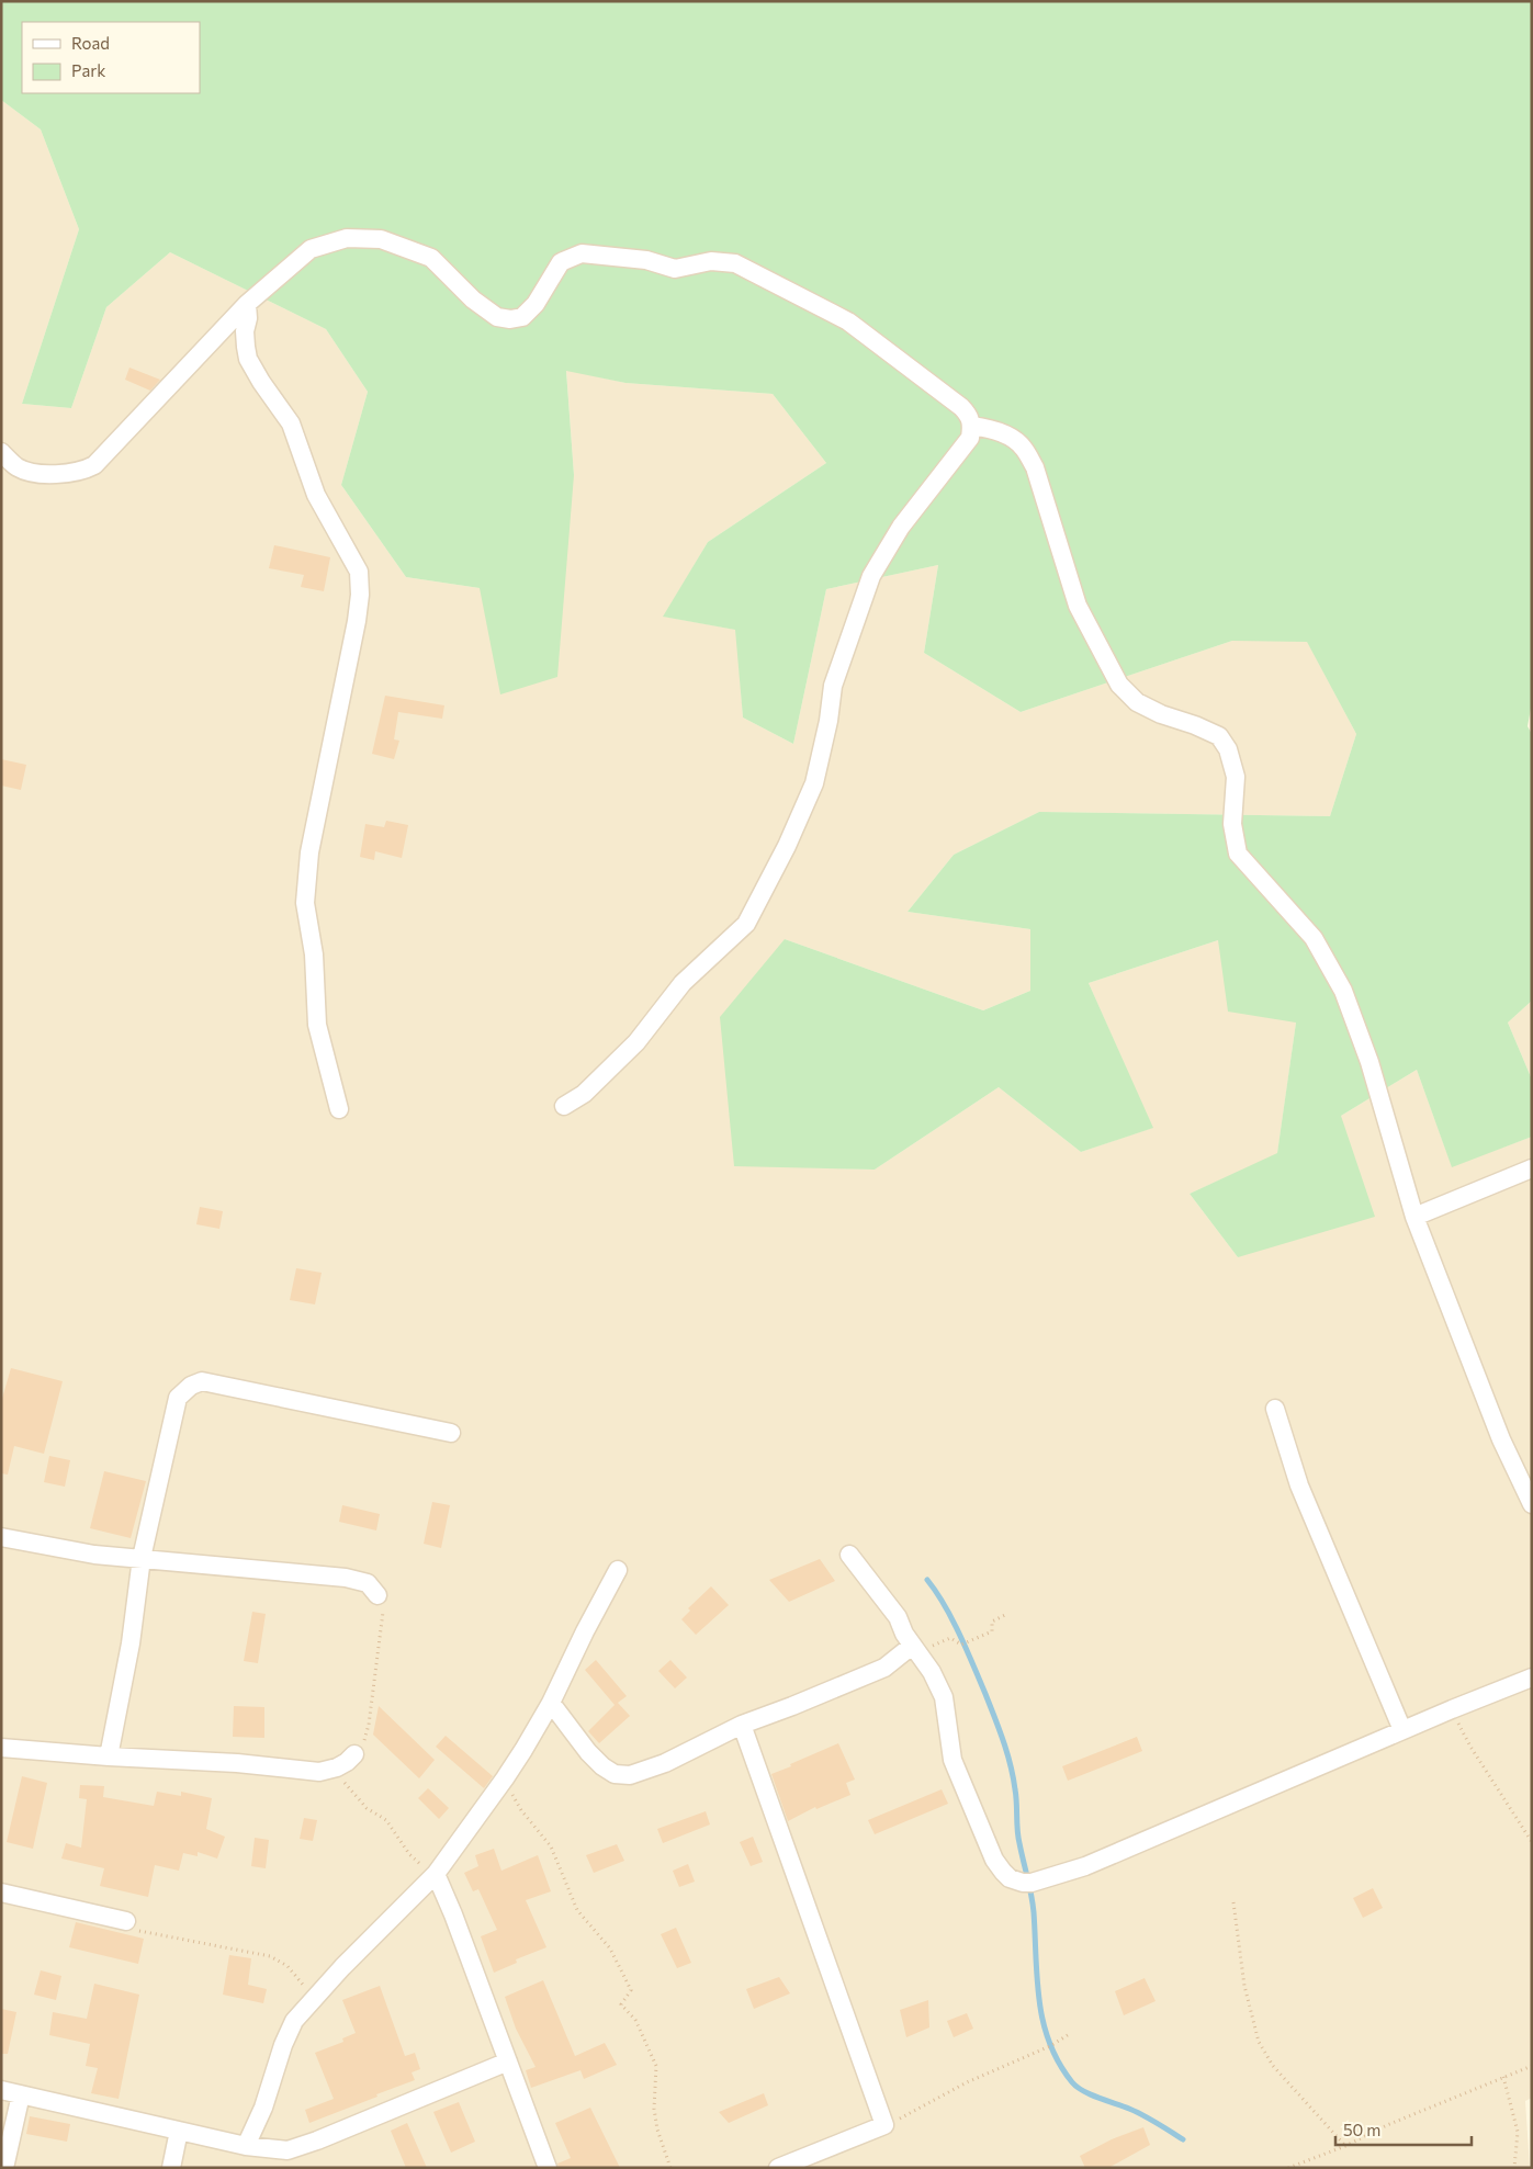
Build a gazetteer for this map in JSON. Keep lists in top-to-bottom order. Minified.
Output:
{"legend":["Road","Park"],"scale_bar":"50 m"}
